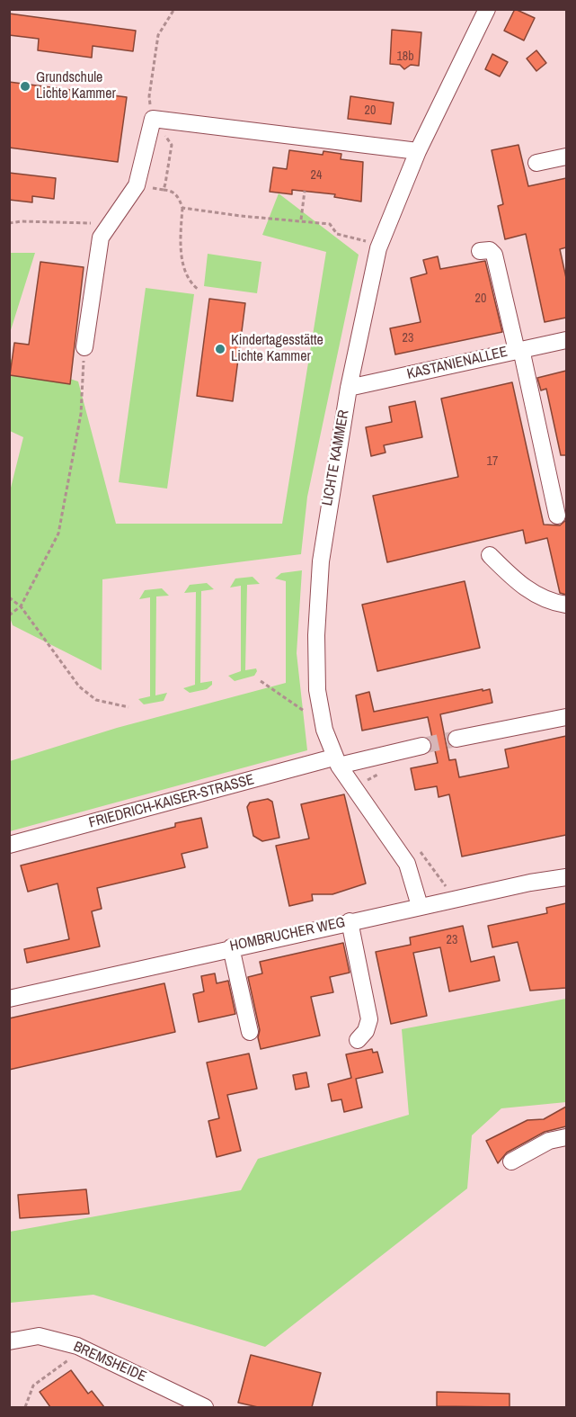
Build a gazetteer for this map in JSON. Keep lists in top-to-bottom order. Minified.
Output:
{"streets":{"street":["KASTANIENALLEE","LICHTE KAMMER","FRIEDRICH-KAISER-STRASSE","HOMBRUCHER WEG","BREMSHEIDE"]},"crossings":[["KASTANIENALLEE","LICHTE KAMMER"],["LICHTE KAMMER","FRIEDRICH-KAISER-STRASSE"],["LICHTE KAMMER","HOMBRUCHER WEG"]],"places":["Grundschule Lichte Kammer","Kindertagesstätte Lichte Kammer"],"house_numbers":["18b","20","24","20","23","17","23"]}
